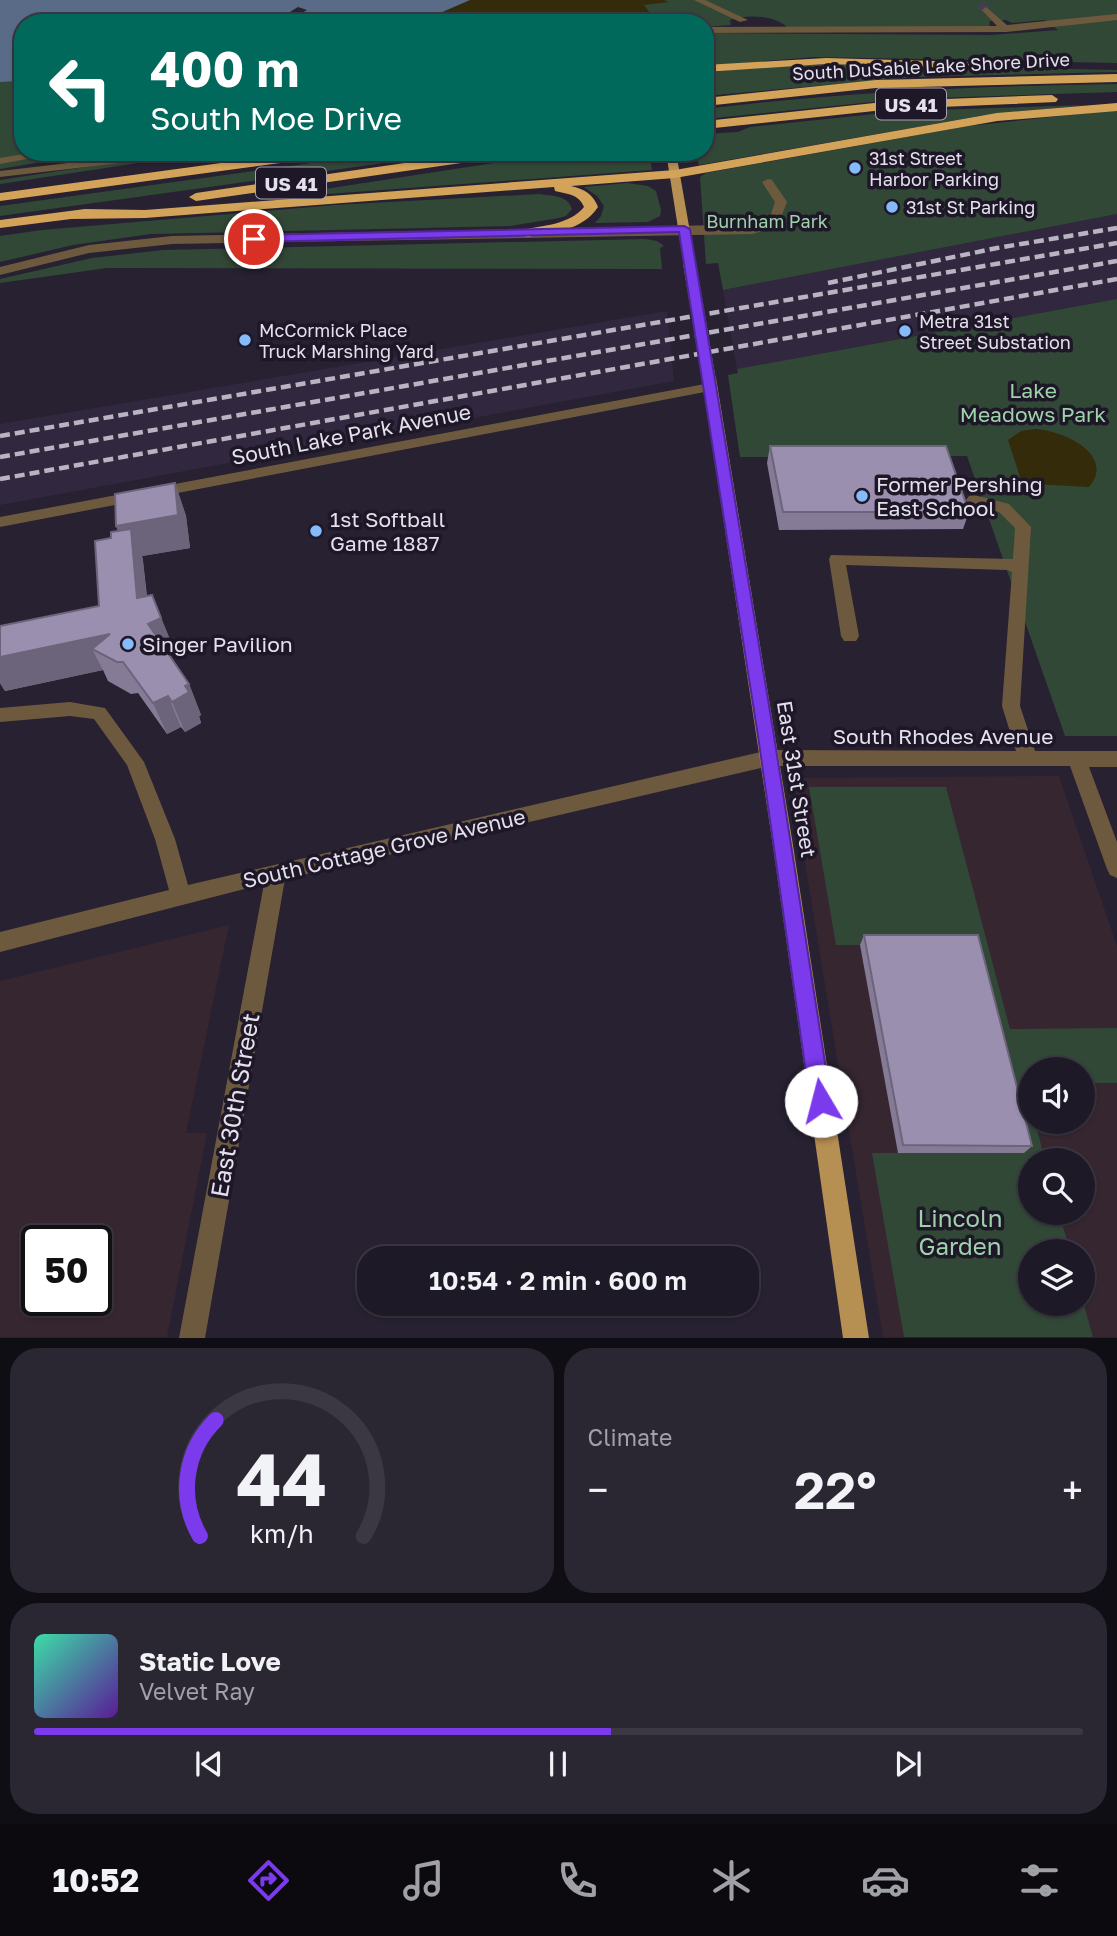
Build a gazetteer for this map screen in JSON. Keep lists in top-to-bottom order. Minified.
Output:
{"streets":{"highway":["South DuSable Lake Shore Drive","US 41"],"main road":["East 31st Street"],"street":["South Lake Park Avenue","South Rhodes Avenue","South Cottage Grove Avenue","East 30th Street"]},"crossings":[["South Lake Park Avenue","East 31st Street"],["South Rhodes Avenue","East 31st Street"],["South Rhodes Avenue","South Cottage Grove Avenue"],["East 31st Street","South Cottage Grove Avenue"],["South Cottage Grove Avenue","East 30th Street"]],"parks":["Burnham Park","Lake Meadows Park","Lincoln Garden"],"places":["31st Street Harbor Parking","31st St Parking","Metra 31st Street Substation","McCormick Place Truck Marshing Yard","Former Pershing East School","1st Softball Game 1887","Singer Pavilion"],"page":{"turn":["400 m","South Moe Drive"],"limit":"50","trip":"10:54 · 2 min · 600 m","tile":"Climate","heat":["−","22°","+"],"song":["Static Love","Velvet Ray"],"tabs":"10:52","gauge":["44","km/h"]}}
